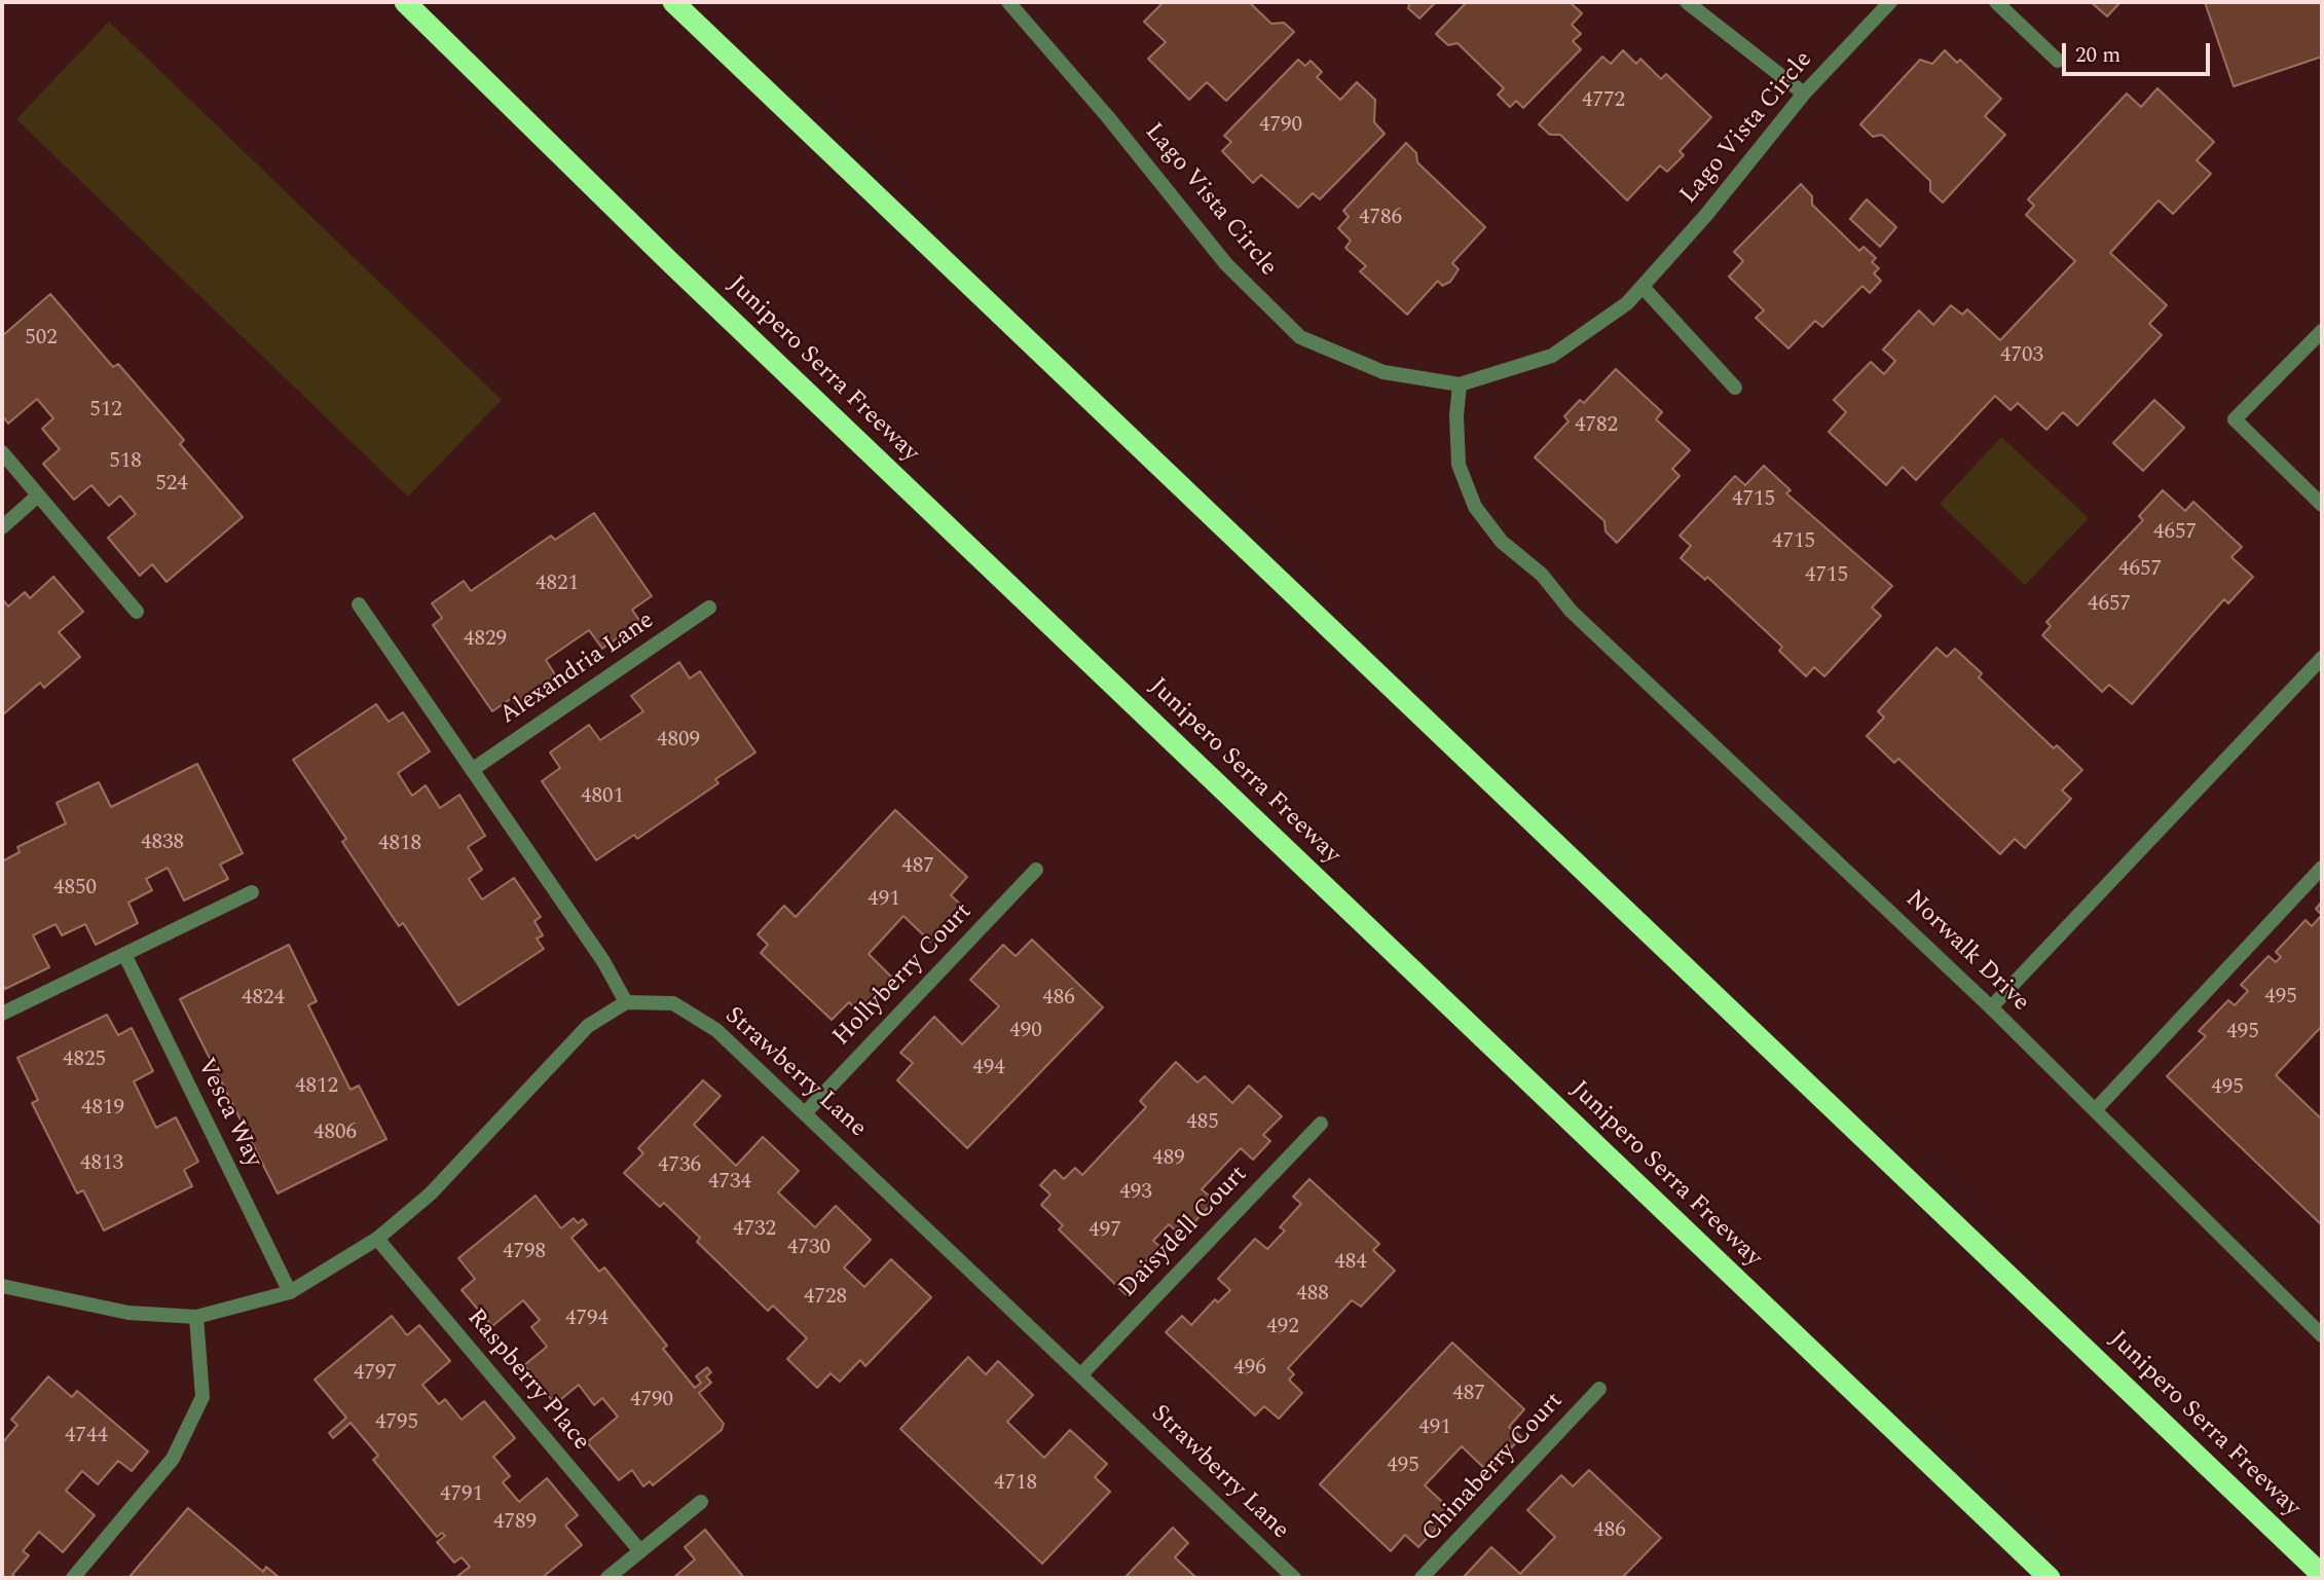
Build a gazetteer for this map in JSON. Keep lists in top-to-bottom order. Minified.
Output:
{"streets":{"highway":["Junipero Serra Freeway"],"street":["Lago Vista Circle","Alexandria Lane","Norwalk Drive","Hollyberry Court","Strawberry Lane","Vesca Way","Daisydell Court","Raspberry Place","Chinaberry Court"]},"crossings":[["Lago Vista Circle","Norwalk Drive"],["Hollyberry Court","Strawberry Lane"],["Strawberry Lane","Daisydell Court"]],"house_numbers":["4772","4790","4786","502","4703","512","4782","518","524","4715","4657","4715","4657","4715","4821","4657","4829","4809","4801","4838","4818","487","4850","491","495","4824","486","490","495","4825","494","4812","495","4819","485","4806","489","4813","4736","4734","493","4732","497","4730","4798","484","488","4728","4794","492","496","4797","487","4790","4795","491","4744","495","4718","4791","4789","486"],"scale_bar":"20 m"}
